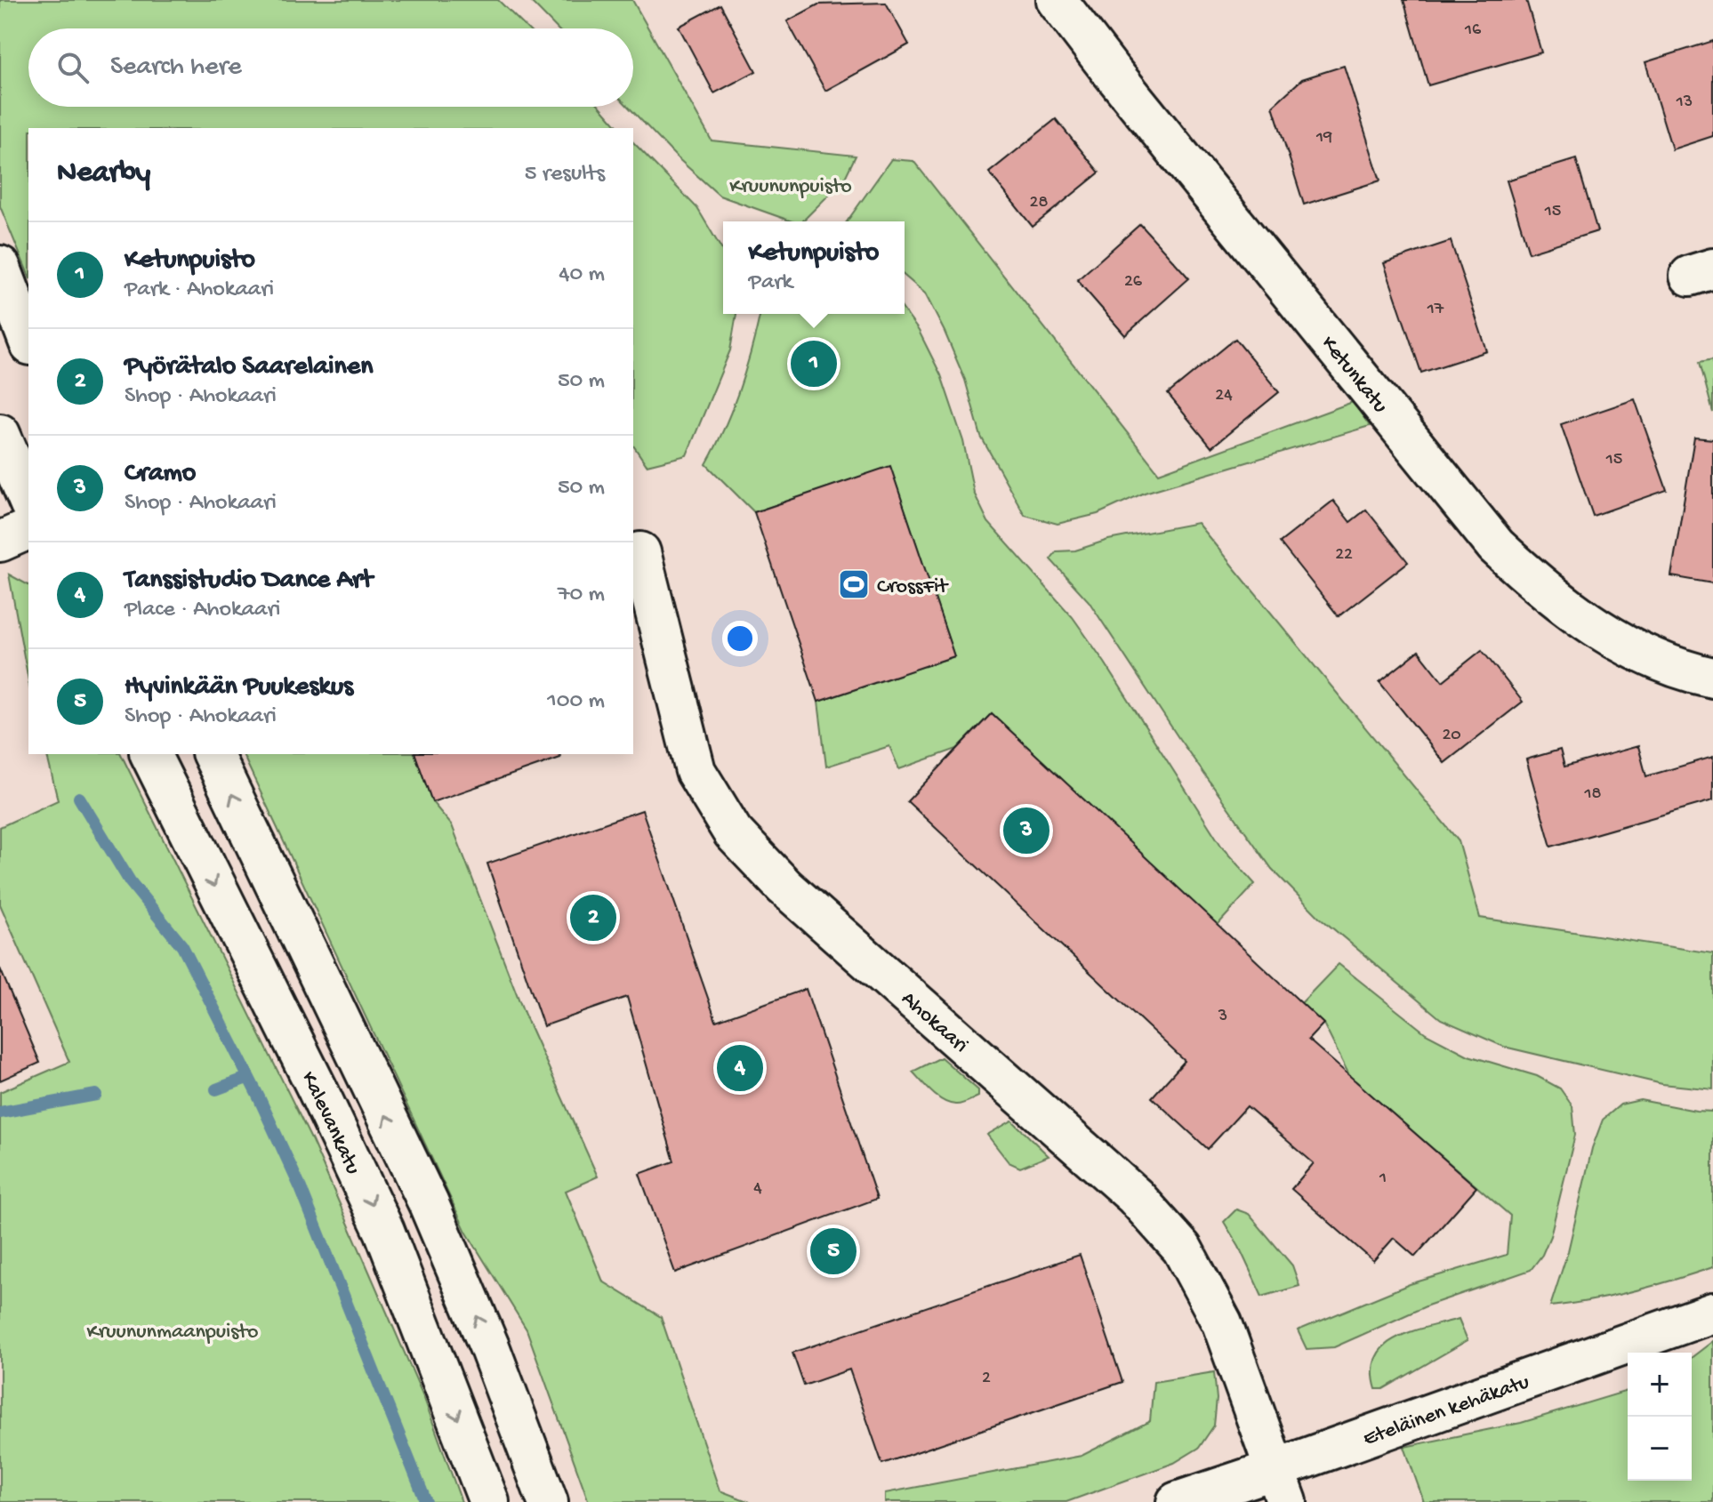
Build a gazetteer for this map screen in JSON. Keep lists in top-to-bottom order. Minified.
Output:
{"streets":{"street":["Ketunkatu","Ahokaari","Kalevankatu","Eteläinen kehäkatu"]},"crossings":[["Ahokaari","Eteläinen kehäkatu"]],"parks":["Kruununpuisto","Kruununmaanpuisto"],"places":{"sports":["CrossFit"]},"house_numbers":["16","13","19","28","15","26","17","24","15","22","20","18","3","1","4","2"],"page":{"search":"Search here","heading":["Nearby","5 results"],"list":[{"mark":"1","name":"Ketunpuisto","note":"Park · Ahokaari","value":"40 m"},{"mark":"2","name":"Pyörätalo Saarelainen","note":"Shop · Ahokaari","value":"50 m"},{"mark":"3","name":"Cramo","note":"Shop · Ahokaari","value":"50 m"},{"mark":"4","name":"Tanssistudio Dance Art","note":"Place · Ahokaari","value":"70 m"},{"mark":"5","name":"Hyvinkään Puukeskus","note":"Shop · Ahokaari","value":"100 m"}],"popup":["Ketunpuisto","Park"],"pins":["1","3","2","4","5"],"map_buttons":["+","−"]}}
